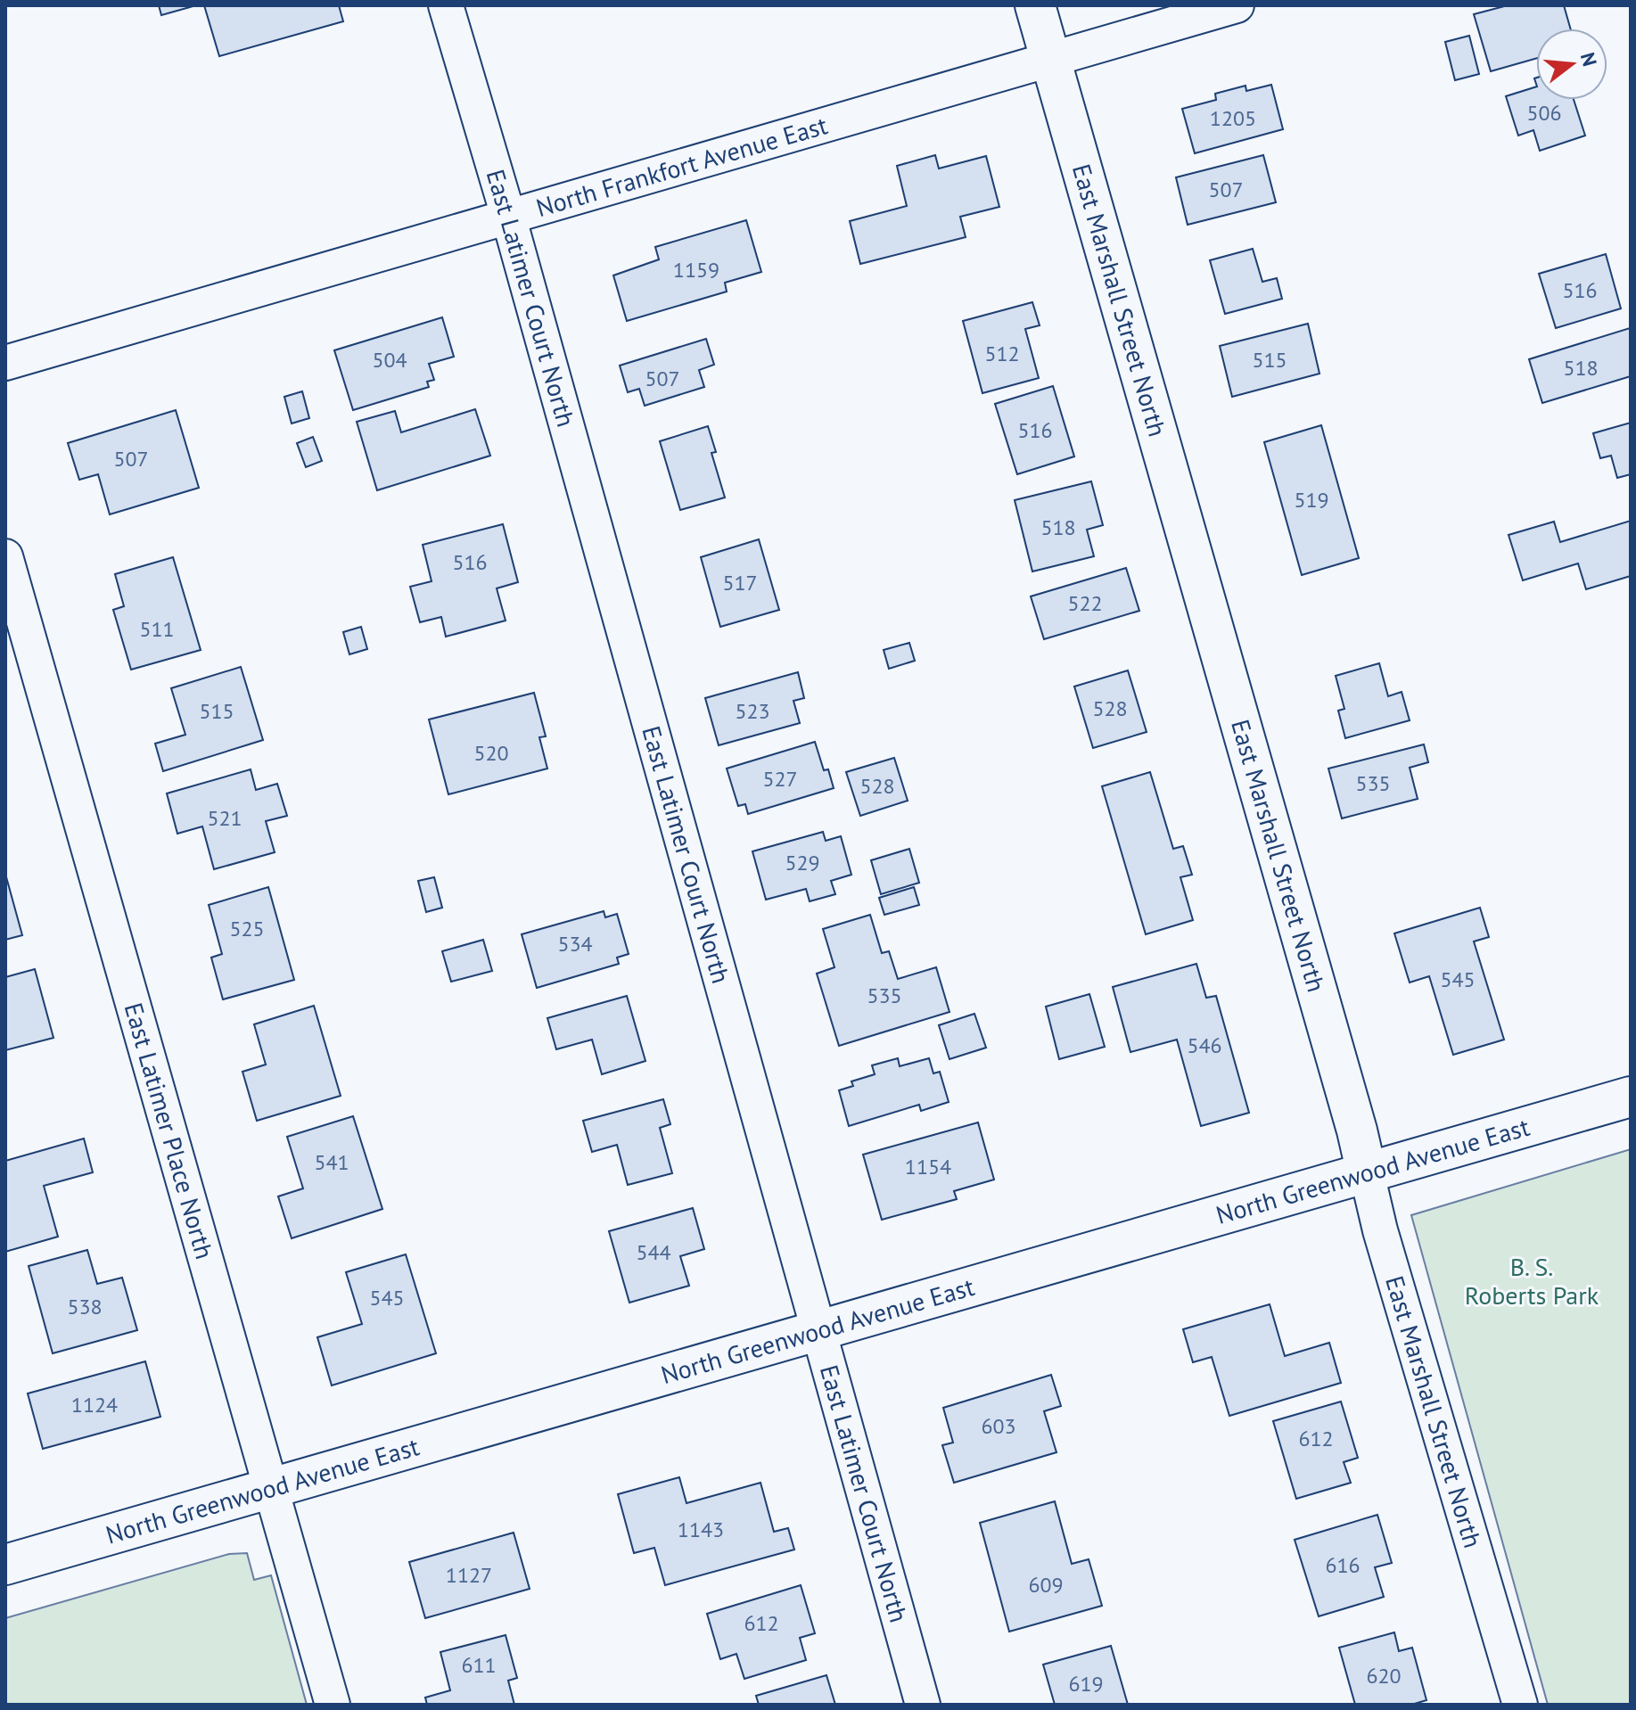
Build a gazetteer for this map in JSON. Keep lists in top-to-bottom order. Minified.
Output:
{"streets":{"street":["North Frankfort Avenue East","East Latimer Court North","East Marshall Street North","East Latimer Place North","North Greenwood Avenue East"]},"crossings":[["North Frankfort Avenue East","East Latimer Court North"],["North Frankfort Avenue East","East Marshall Street North"],["East Latimer Court North","North Greenwood Avenue East"],["East Marshall Street North","North Greenwood Avenue East"],["East Latimer Place North","North Greenwood Avenue East"]],"parks":["B. S. Roberts Park"],"house_numbers":["506","1205","507","1159","516","512","504","515","518","507","516","507","519","518","516","517","522","511","528","515","523","520","527","535","528","521","529","525","534","545","535","546","541","1154","544","545","538","1124","603","612","1143","616","1127","609","612","611","620","619"],"north":"right"}
